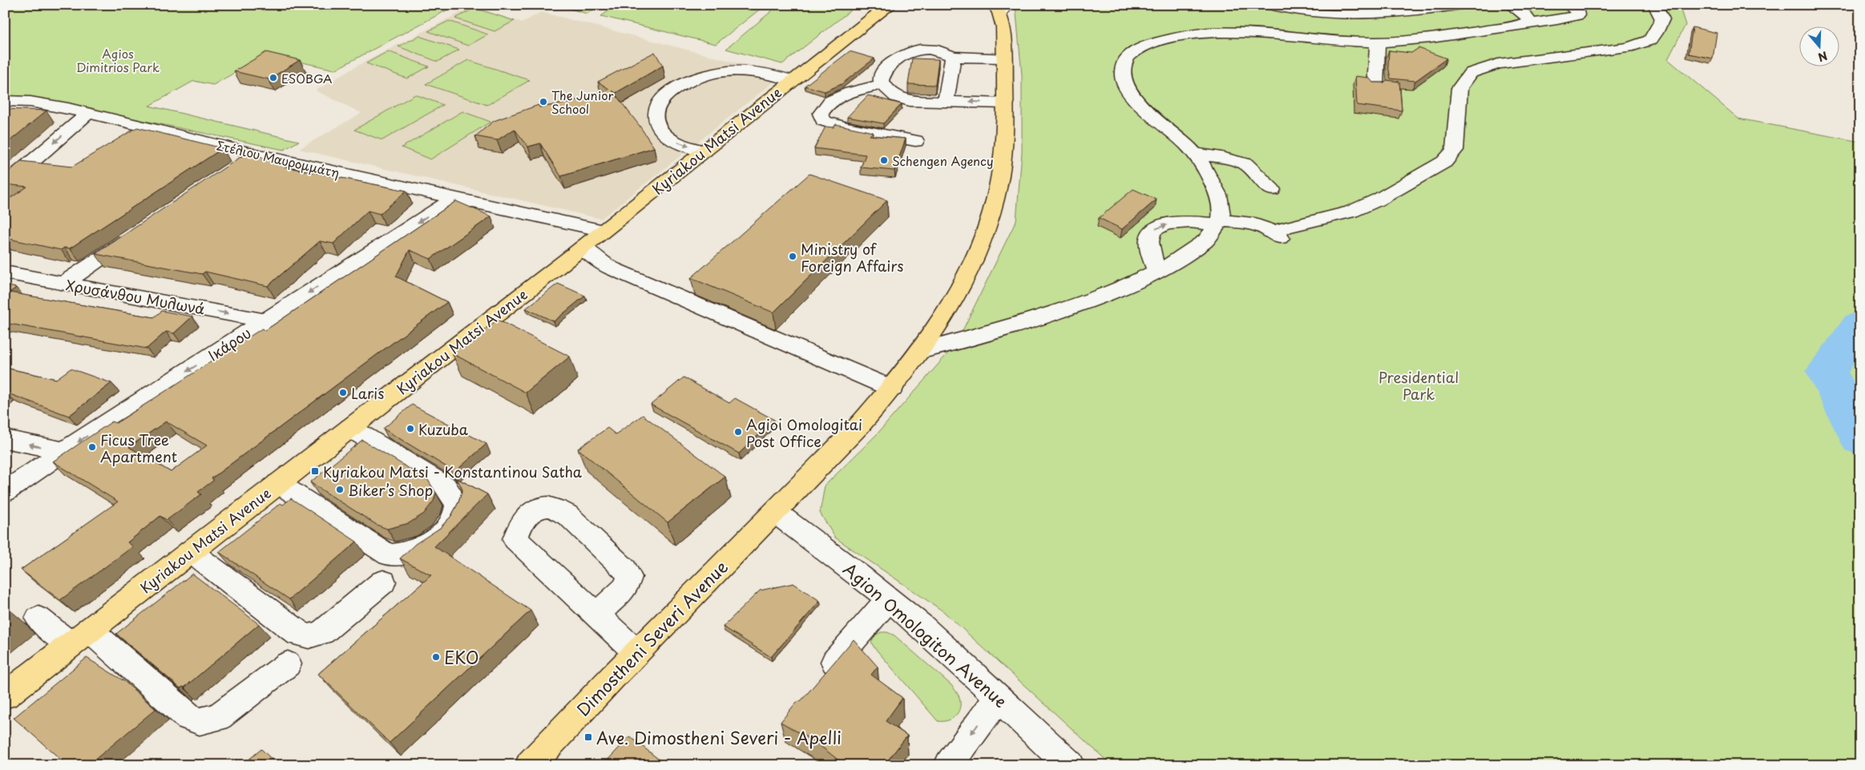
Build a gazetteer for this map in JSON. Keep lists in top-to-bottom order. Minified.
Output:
{"streets":{"main road":["Kyriakou Matsi Avenue","Dimostheni Severi Avenue"],"street":["Στέλιου Μαυρομμάτη","Χρυσάνθου Μυλωνά","Ικάρου","Agion Omologiton Avenue"]},"crossings":[["Kyriakou Matsi Avenue","Στέλιου Μαυρομμάτη"],["Στέλιου Μαυρομμάτη","Ικάρου"],["Χρυσάνθου Μυλωνά","Ικάρου"],["Agion Omologiton Avenue","Dimostheni Severi Avenue"]],"one_way":["Χρυσάνθου Μυλωνά","Ικάρου"],"parks":["Agios Dimitrios Park","Presidential Park"],"places":{"other":["ESOBGA","The Junior School","Schengen Agency","Ministry of Foreign Affairs","Laris","Kuzuba","Agioi Omologitai Post Office","Ficus Tree Apartment","Biker’s Shop","EKO"],"transit":["Kyriakou Matsi - Konstantinou Satha","Ave. Dimostheni Severi - Apelli"]},"north":"bottom"}
